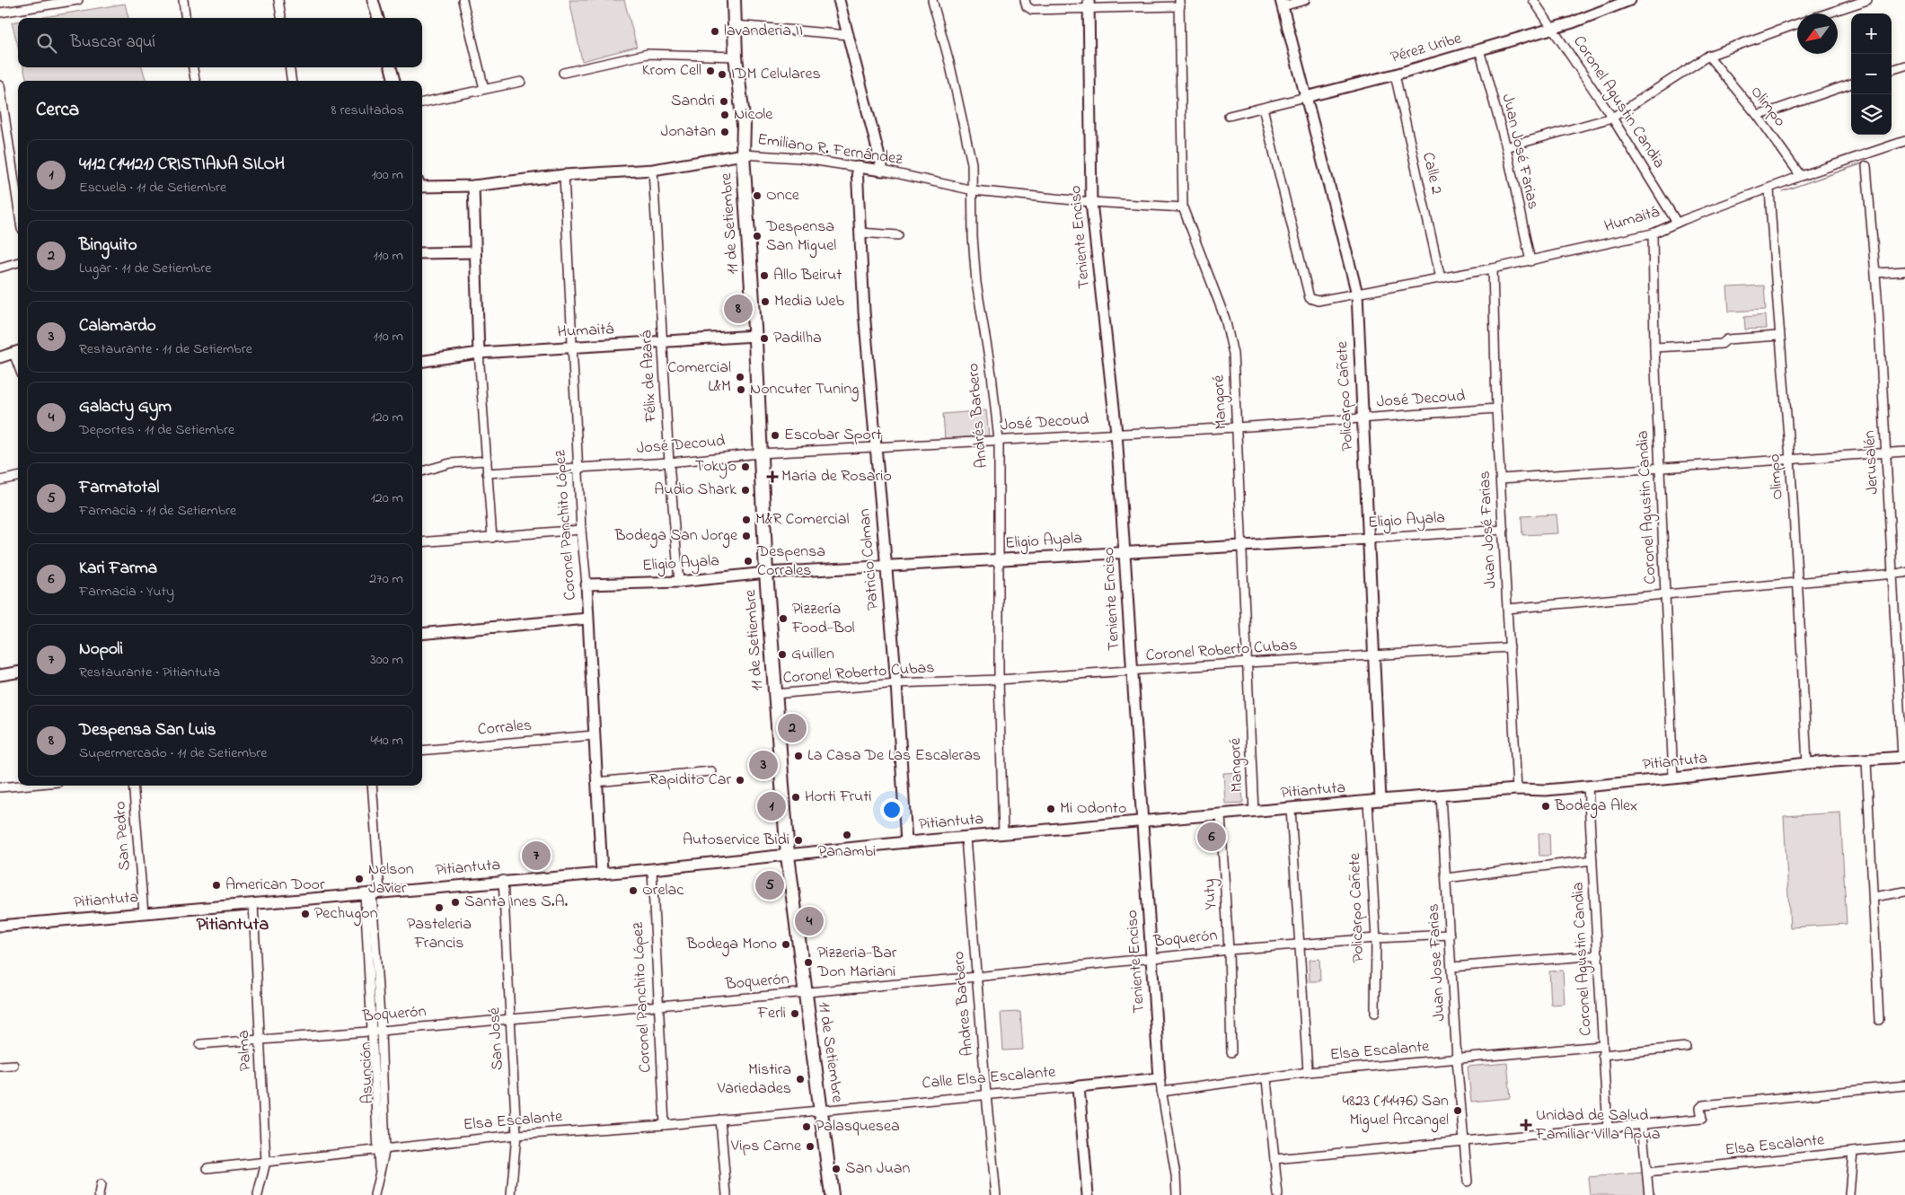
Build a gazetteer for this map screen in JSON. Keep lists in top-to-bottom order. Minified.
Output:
{"streets":{"main road":["11 de Setiembre"],"street":["Pérez Uribe","Coronel Agustin Candia","Olimpo","Emiliano R. Fernández","Juan José Farias","Calle 2","Humaitá","Teniente Enciso","Félix de Azará","Policarpo Cañete","José Decoud","Mangoré","Andrés Barbero","Jerusalén","Eligio Ayala","Coronel Panchito López","Patricio Colman","Coronel Roberto Cubas","Corrales","Pitiantuta","San Pedro","Yuty","Boquerón","Juan Jose Farias","Andres Barbero","San José","Palma","Elsa Escalante","Asunción","Calle Elsa Escalante"]},"crossings":[["Pérez Uribe","Coronel Agustin Candia"],["Pérez Uribe","Juan José Farias"],["Pérez Uribe","Calle 2"],["Pérez Uribe","Humaitá"],["Pérez Uribe","Policarpo Cañete"],["Coronel Agustin Candia","Humaitá"],["Coronel Agustin Candia","Pitiantuta"],["Coronel Agustin Candia","Elsa Escalante"],["Olimpo","Humaitá"],["Olimpo","Pitiantuta"],["Emiliano R. Fernández","11 de Setiembre"],["Emiliano R. Fernández","Teniente Enciso"],["Emiliano R. Fernández","Félix de Azará"],["Emiliano R. Fernández","Mangoré"],["Emiliano R. Fernández","Andrés Barbero"],["Emiliano R. Fernández","Coronel Panchito López"],["Emiliano R. Fernández","Patricio Colman"],["Juan José Farias","Humaitá"],["Juan José Farias","José Decoud"],["Juan José Farias","Eligio Ayala"],["Juan José Farias","Coronel Roberto Cubas"],["Juan José Farias","Pitiantuta"],["Calle 2","Humaitá"],["Humaitá","11 de Setiembre"],["Humaitá","Félix de Azará"],["Humaitá","Policarpo Cañete"],["Humaitá","Coronel Panchito López"],["11 de Setiembre","José Decoud"],["11 de Setiembre","Eligio Ayala"],["11 de Setiembre","Coronel Roberto Cubas"],["11 de Setiembre","Pitiantuta"],["11 de Setiembre","Boquerón"],["11 de Setiembre","Elsa Escalante"],["11 de Setiembre","Calle Elsa Escalante"],["Teniente Enciso","José Decoud"],["Teniente Enciso","Eligio Ayala"],["Teniente Enciso","Coronel Roberto Cubas"],["Teniente Enciso","Pitiantuta"],["Teniente Enciso","Boquerón"],["Teniente Enciso","Elsa Escalante"],["Teniente Enciso","Calle Elsa Escalante"],["Félix de Azará","José Decoud"],["Félix de Azará","Eligio Ayala"],["Policarpo Cañete","José Decoud"],["Policarpo Cañete","Eligio Ayala"],["Policarpo Cañete","Coronel Roberto Cubas"],["Policarpo Cañete","Pitiantuta"],["Policarpo Cañete","Boquerón"],["José Decoud","Mangoré"],["José Decoud","Andrés Barbero"],["José Decoud","Coronel Panchito López"],["José Decoud","Patricio Colman"],["Mangoré","Eligio Ayala"],["Mangoré","Coronel Roberto Cubas"],["Mangoré","Pitiantuta"],["Andrés Barbero","Eligio Ayala"],["Andrés Barbero","Coronel Roberto Cubas"],["Andrés Barbero","Pitiantuta"],["Jerusalén","Pitiantuta"],["Eligio Ayala","Coronel Panchito López"],["Eligio Ayala","Patricio Colman"],["Coronel Panchito López","Corrales"],["Coronel Panchito López","Pitiantuta"],["Coronel Panchito López","Boquerón"],["Coronel Panchito López","Elsa Escalante"],["Patricio Colman","Coronel Roberto Cubas"],["Patricio Colman","Pitiantuta"],["Pitiantuta","San Pedro"],["Pitiantuta","Yuty"],["Pitiantuta","Juan Jose Farias"],["Pitiantuta","Andres Barbero"],["Pitiantuta","San José"],["Pitiantuta","Palma"],["Pitiantuta","Asunción"],["Yuty","Boquerón"],["Boquerón","Juan Jose Farias"],["Boquerón","Andres Barbero"],["Boquerón","San José"],["Boquerón","Palma"],["Boquerón","Asunción"],["Juan Jose Farias","Elsa Escalante"],["Andres Barbero","Calle Elsa Escalante"],["San José","Elsa Escalante"],["Palma","Elsa Escalante"],["Elsa Escalante","Asunción"],["Elsa Escalante","Calle Elsa Escalante"]],"districts":["Pitiantuta"],"places":{"other":["lavanderia II","Krom Cell","IDM Celulares","Sandri","Nicole","Jonatan","Once","Despensa San Miguel","Allo Beirut","Media Web","Padilha","Comercial L&M","Noncuter Tuning","Escobar Sport","Tokyo","Audio Shark","M&R Comercial","Bodega San Jorge","Despensa Corrales","Pizzería Food-Bol","Guillen","La Casa De Las Escaleras","Rapidito Car","Horti Fruti","Bodega Alex","Mi Odonto","Panambi","Autoservice Bidi","Nelson Javier","American Door","Orelac","Santa Ines S.A.","Pasteleria Francis","Pechugon","Bodega Mono","Pizzeria-Bar Don Mariani","Ferli","Mistira Variedades","4823 (14476) San Miguel Arcangel","Palasquesea","Vips Carne","San Juan"],"health":["Maria de Rosario","Unidad de Salud Familiar Villa Apua"]},"north":"bottom left","page":{"map_buttons":["+","−"],"search":"Buscar aquí","heading":["Cerca","8 resultados"],"list":[{"mark":"1","name":"4112 (14121) CRISTIANA SILOH","note":"Escuela · 11 de Setiembre","value":"100 m"},{"mark":"2","name":"Binguito","note":"Lugar · 11 de Setiembre","value":"110 m"},{"mark":"3","name":"Calamardo","note":"Restaurante · 11 de Setiembre","value":"110 m"},{"mark":"4","name":"Galacty Gym","note":"Deportes · 11 de Setiembre","value":"120 m"},{"mark":"5","name":"Farmatotal","note":"Farmacia · 11 de Setiembre","value":"120 m"},{"mark":"6","name":"Kari Farma","note":"Farmacia · Yuty","value":"270 m"},{"mark":"7","name":"Nopoli","note":"Restaurante · Pitiantuta","value":"300 m"},{"mark":"8","name":"Despensa San Luis","note":"Supermercado · 11 de Setiembre","value":"440 m"}],"pins":["8","2","3","1","6","7","5","4"]}}
